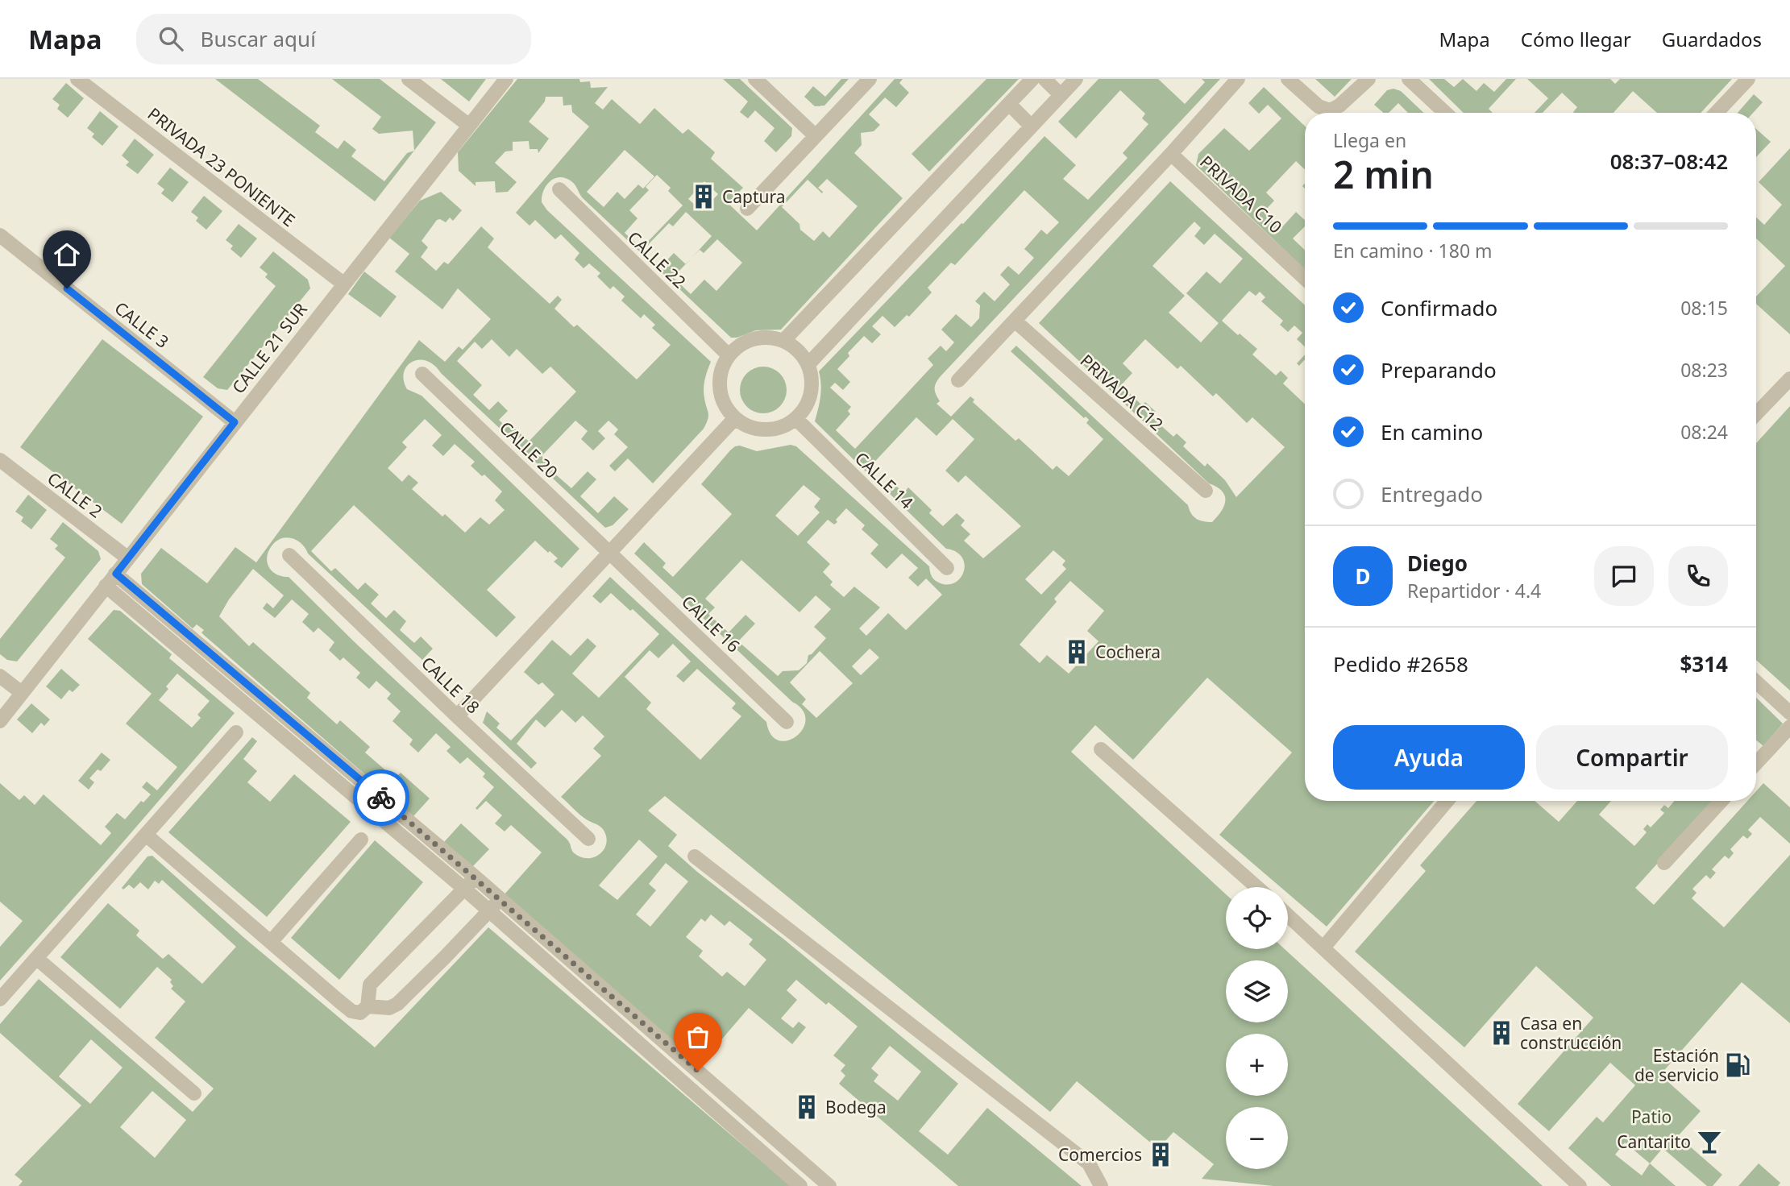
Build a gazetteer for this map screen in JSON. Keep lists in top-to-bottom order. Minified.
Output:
{"streets":{"street":["PRIVADA 23 PONIENTE","PRIVADA C10","CALLE 22","CALLE 3","CALLE 21 SUR","PRIVADA C12","CALLE 20","CALLE 14","CALLE 2","CALLE 16","CALLE 18"]},"crossings":[["PRIVADA 23 PONIENTE","CALLE 21 SUR"],["CALLE 22","CALLE 14"],["CALLE 3","CALLE 21 SUR"],["CALLE 21 SUR","CALLE 2"],["CALLE 20","CALLE 16"]],"parks":["Patio"],"places":{"building":["Captura","Cochera","Casa en construcción","Bodega","Comercios"],"fuel station":["Estación de servicio"],"bar":["Cantarito"]},"page":{"header":"Mapa","search":"Buscar aquí","nav":["Mapa","Cómo llegar","Guardados"],"heading":["2 min","Llega en","08:37–08:42"],"panel":["Diego","Repartidor · 4.4","Pedido #2658","$314"],"bar":"En camino · 180 m","list":[["Confirmado","08:15"],["Preparando","08:23"],["En camino","08:24"],"Entregado"],"round":"D","buttons":["Ayuda","Compartir"],"map_buttons":["+","−"]}}
